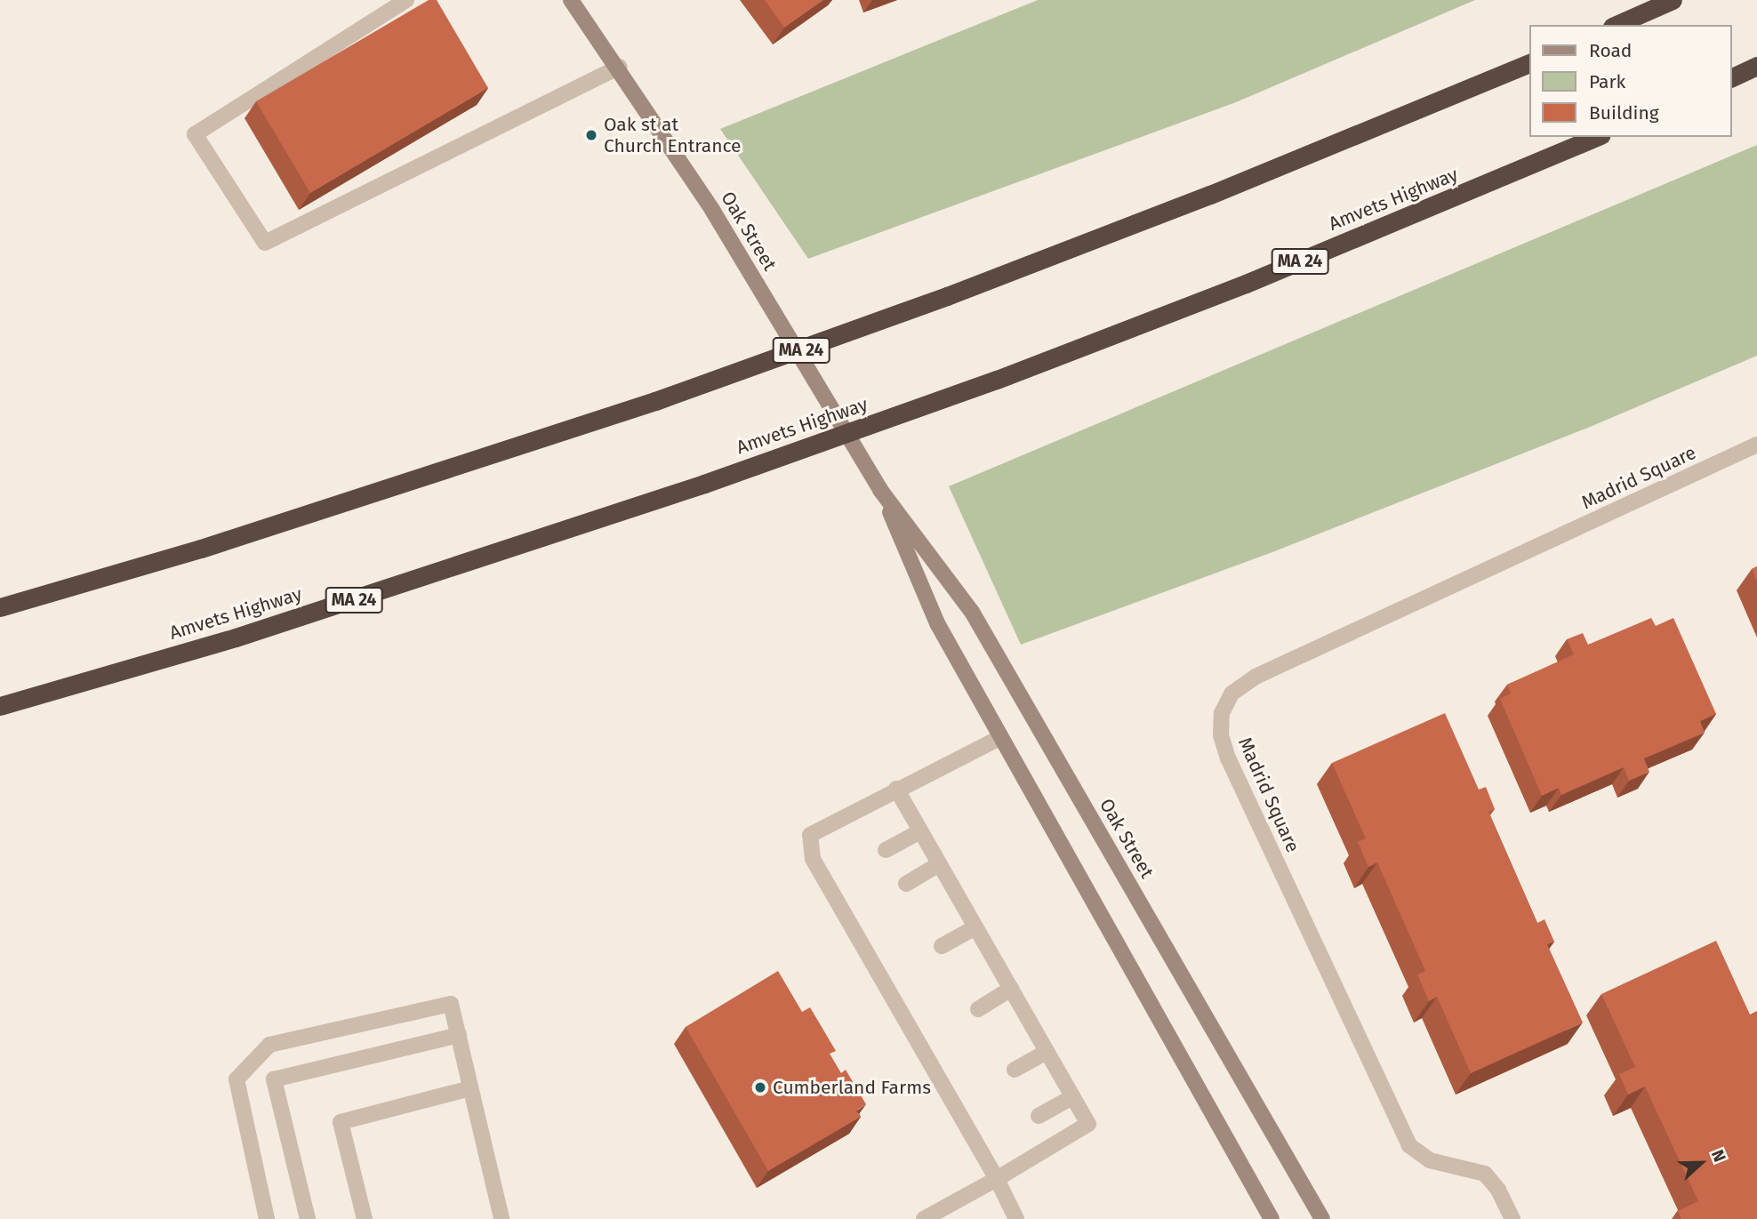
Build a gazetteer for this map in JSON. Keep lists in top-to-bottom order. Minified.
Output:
{"streets":{"highway":["Amvets Highway","MA 24"],"main road":["Oak Street"],"street":["Madrid Square"]},"places":["Oak st at Church Entrance","Cumberland Farms"],"legend":["Road","Park","Building"],"north":"right"}
